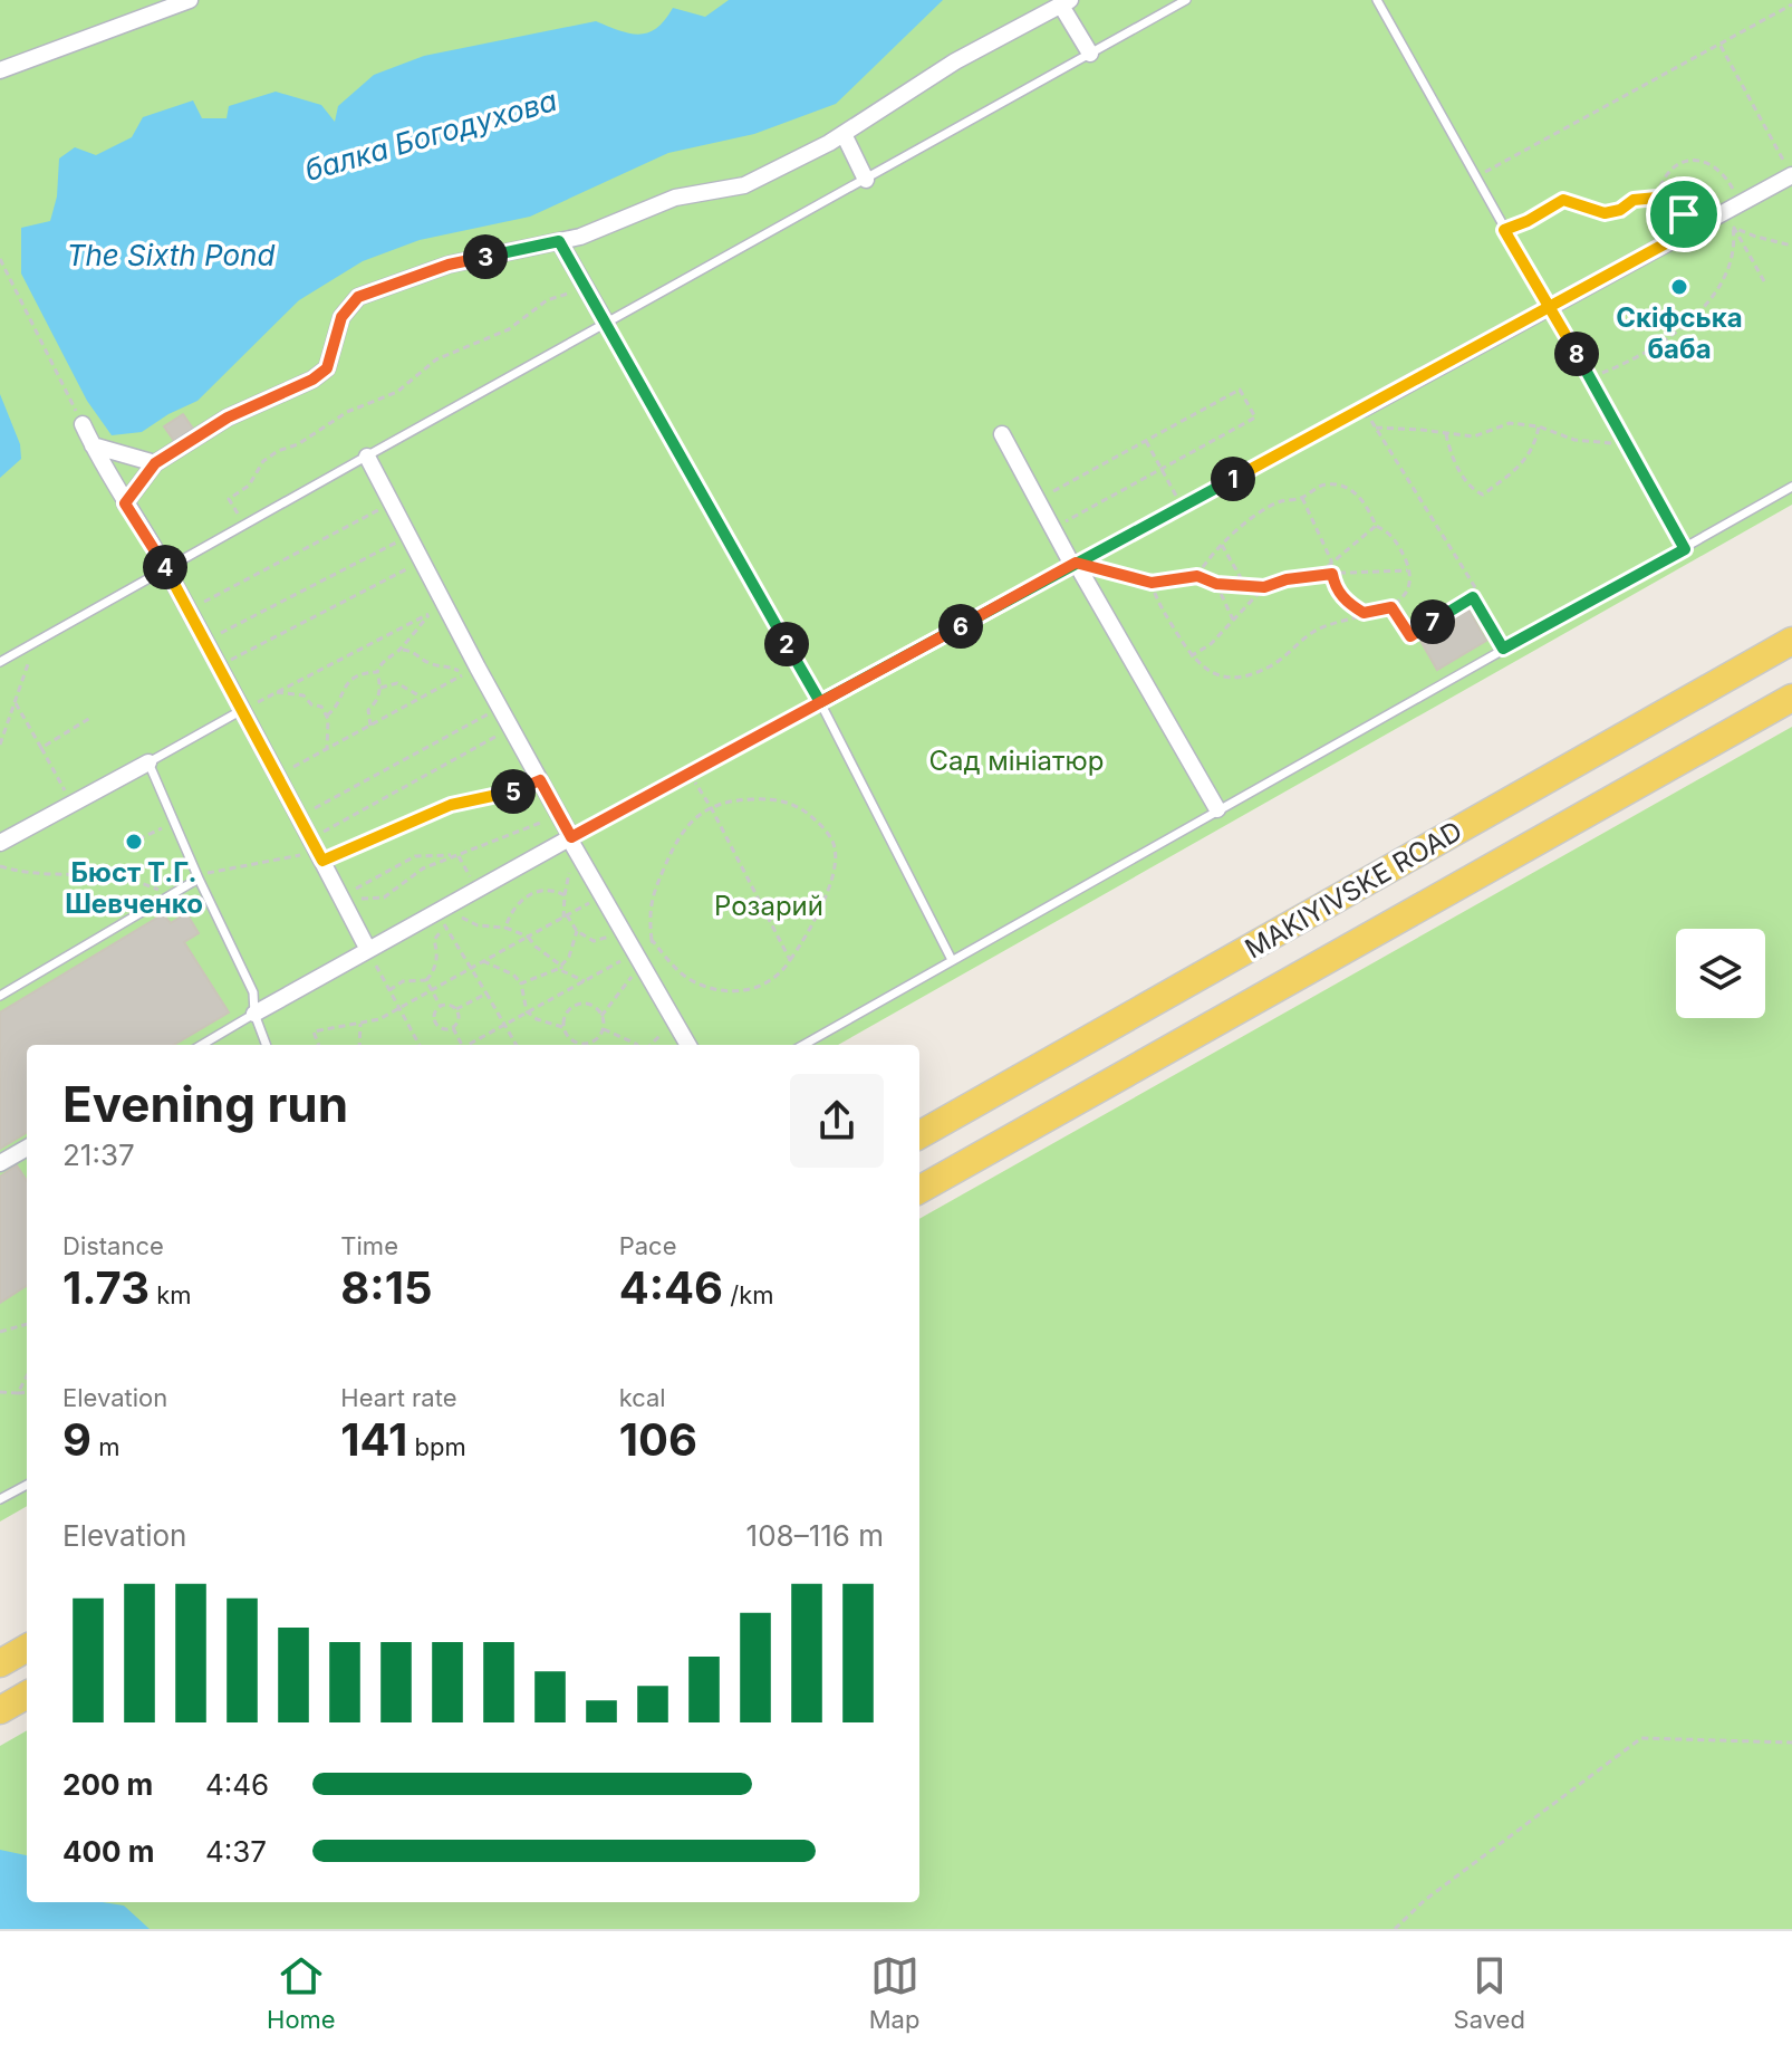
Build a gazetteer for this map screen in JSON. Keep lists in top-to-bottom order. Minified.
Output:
{"streets":{"main road":["MAKIYIVSKE ROAD"]},"water":["балка Богодухова","The Sixth Pond"],"parks":["Сад мініатюр","Розарий"],"places":["Скіфська баба","Бюст Т.Г. Шевченко"],"page":{"pins":["3","8","1","4","7","6","2","5"],"heading":["Evening run","21:37"],"stats":[["Distance","1.73 km"],["Time","8:15"],["Pace","4:46 /km"],["Elevation","9 m"],["Heart rate","141 bpm"],["kcal","106"]],"chart":["Elevation","108–116 m"],"list":[{"name":"200 m","note":"4:46"},{"name":"400 m","note":"4:37"}],"tabs":["Home","Map","Saved"]}}
